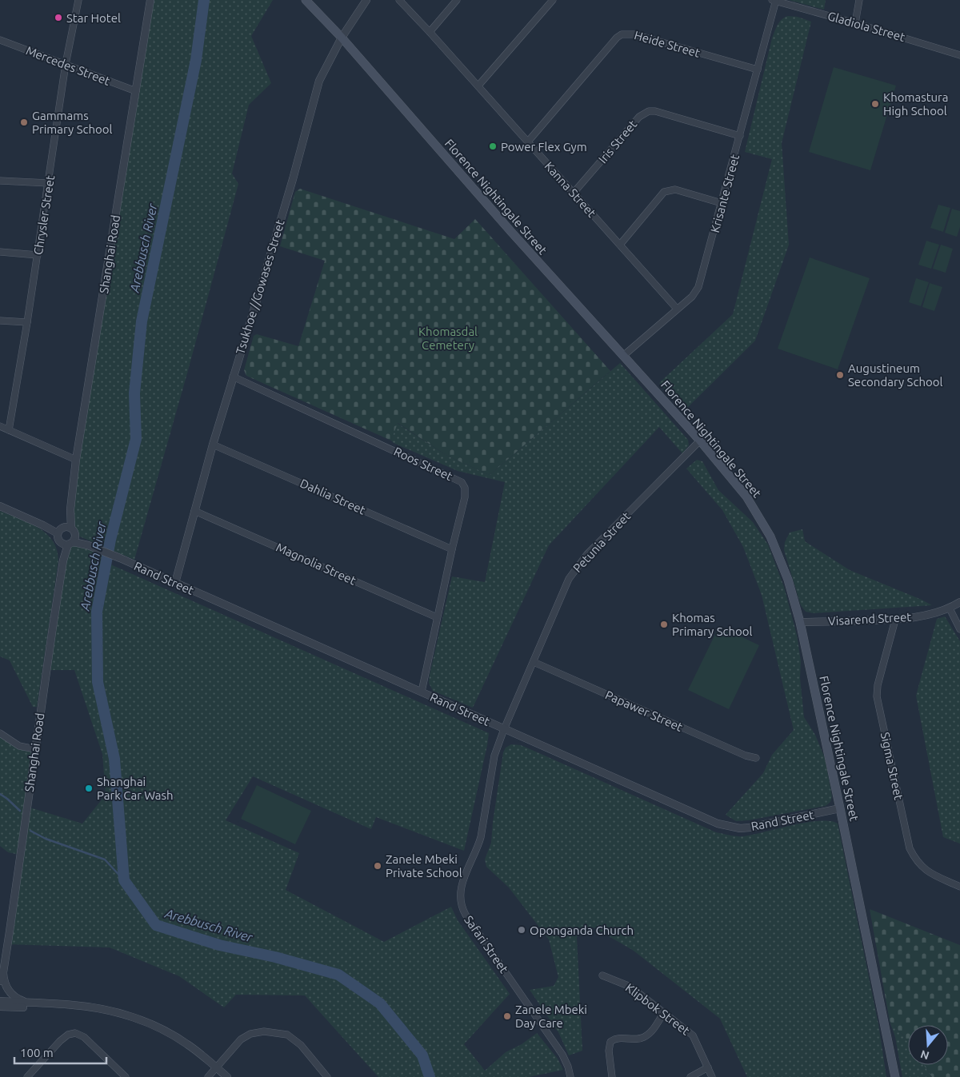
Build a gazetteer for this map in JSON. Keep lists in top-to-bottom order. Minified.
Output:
{"streets":{"main road":["Florence Nightingale Street"],"street":["Gladiola Street","Heide Street","Mercedes Street","Iris Street","Kanna Street","Krisante Street","Chrysler Street","Shanghai Road","Tsukhoe //Gowases Street","Roos Street","Dahlia Street","Petunia Street","Magnolia Street","Rand Street","Visarend Street","Papawer Street","Sigma Street","Safari Street","Klipbok Street"]},"crossings":[["Gladiola Street","Krisante Street"],["Heide Street","Kanna Street"],["Heide Street","Krisante Street"],["Mercedes Street","Chrysler Street"],["Mercedes Street","Shanghai Road"],["Iris Street","Kanna Street"],["Iris Street","Krisante Street"],["Kanna Street","Krisante Street"],["Krisante Street","Florence Nightingale Street"],["Florence Nightingale Street","Tsukhoe //Gowases Street"],["Florence Nightingale Street","Petunia Street"],["Florence Nightingale Street","Rand Street"],["Florence Nightingale Street","Visarend Street"],["Shanghai Road","Rand Street"],["Tsukhoe //Gowases Street","Roos Street"],["Tsukhoe //Gowases Street","Dahlia Street"],["Tsukhoe //Gowases Street","Magnolia Street"],["Tsukhoe //Gowases Street","Rand Street"],["Roos Street","Dahlia Street"],["Roos Street","Magnolia Street"],["Roos Street","Rand Street"],["Petunia Street","Rand Street"],["Petunia Street","Papawer Street"],["Petunia Street","Safari Street"],["Rand Street","Safari Street"],["Visarend Street","Sigma Street"]],"water":["Arebbusch River"],"parks":["Khomasdal Cemetery"],"places":["Star Hotel","Khomastura High School","Gammams Primary School","Power Flex Gym","Augustineum Secondary School","Khomas Primary School","Shanghai Park Car Wash","Zanele Mbeki Private School","Oponganda Church","Zanele Mbeki Day Care"],"scale_bar":"100 m","north":"bottom"}
